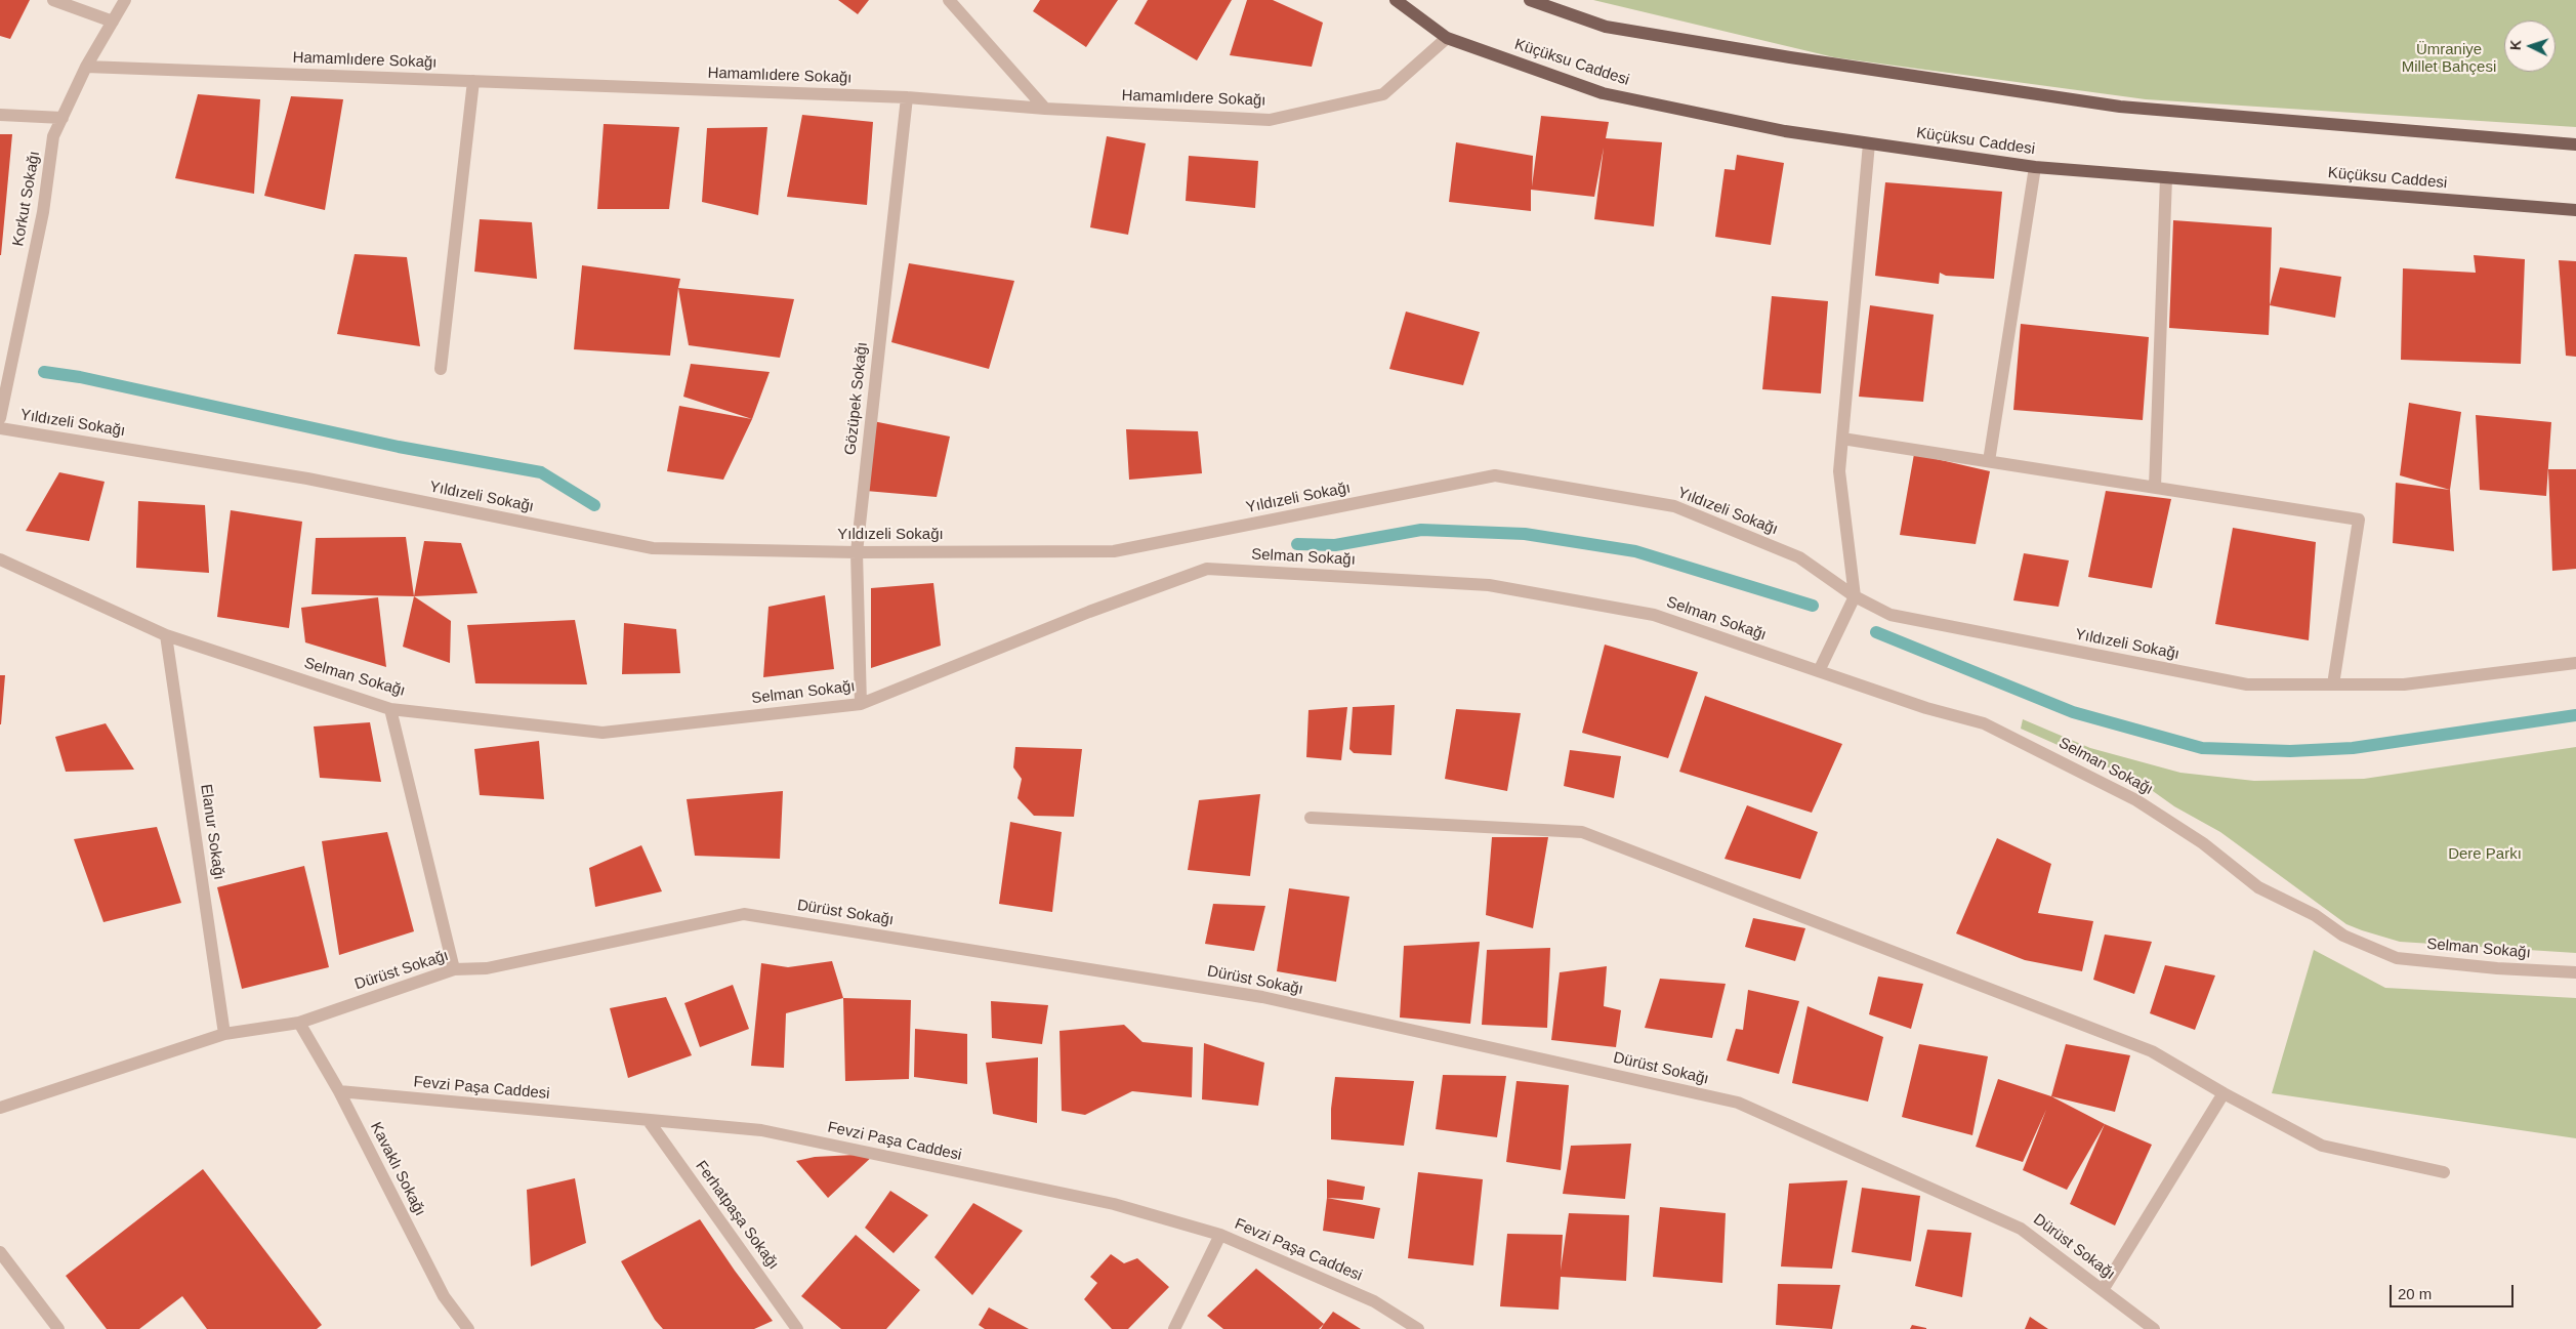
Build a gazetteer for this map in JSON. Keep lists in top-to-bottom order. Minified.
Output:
{"streets":{"main road":["Küçüksu Caddesi"],"street":["Hamamlıdere Sokağı","Korkut Sokağı","Gözüpek Sokağı","Yıldızeli Sokağı","Selman Sokağı","Elanur Sokağı","Dürüst Sokağı","Fevzi Paşa Caddesi","Kavaklı Sokağı","Ferhatpaşa Sokağı"]},"crossings":[["Hamamlıdere Sokağı","Küçüksu Caddesi"],["Hamamlıdere Sokağı","Korkut Sokağı"],["Hamamlıdere Sokağı","Gözüpek Sokağı"],["Gözüpek Sokağı","Yıldızeli Sokağı"],["Gözüpek Sokağı","Selman Sokağı"],["Selman Sokağı","Elanur Sokağı"],["Elanur Sokağı","Dürüst Sokağı"],["Dürüst Sokağı","Kavaklı Sokağı"],["Fevzi Paşa Caddesi","Kavaklı Sokağı"],["Fevzi Paşa Caddesi","Ferhatpaşa Sokağı"]],"parks":["Ümraniye Millet Bahçesi","Dere Parkı"],"scale_bar":"20 m","north":"left"}
